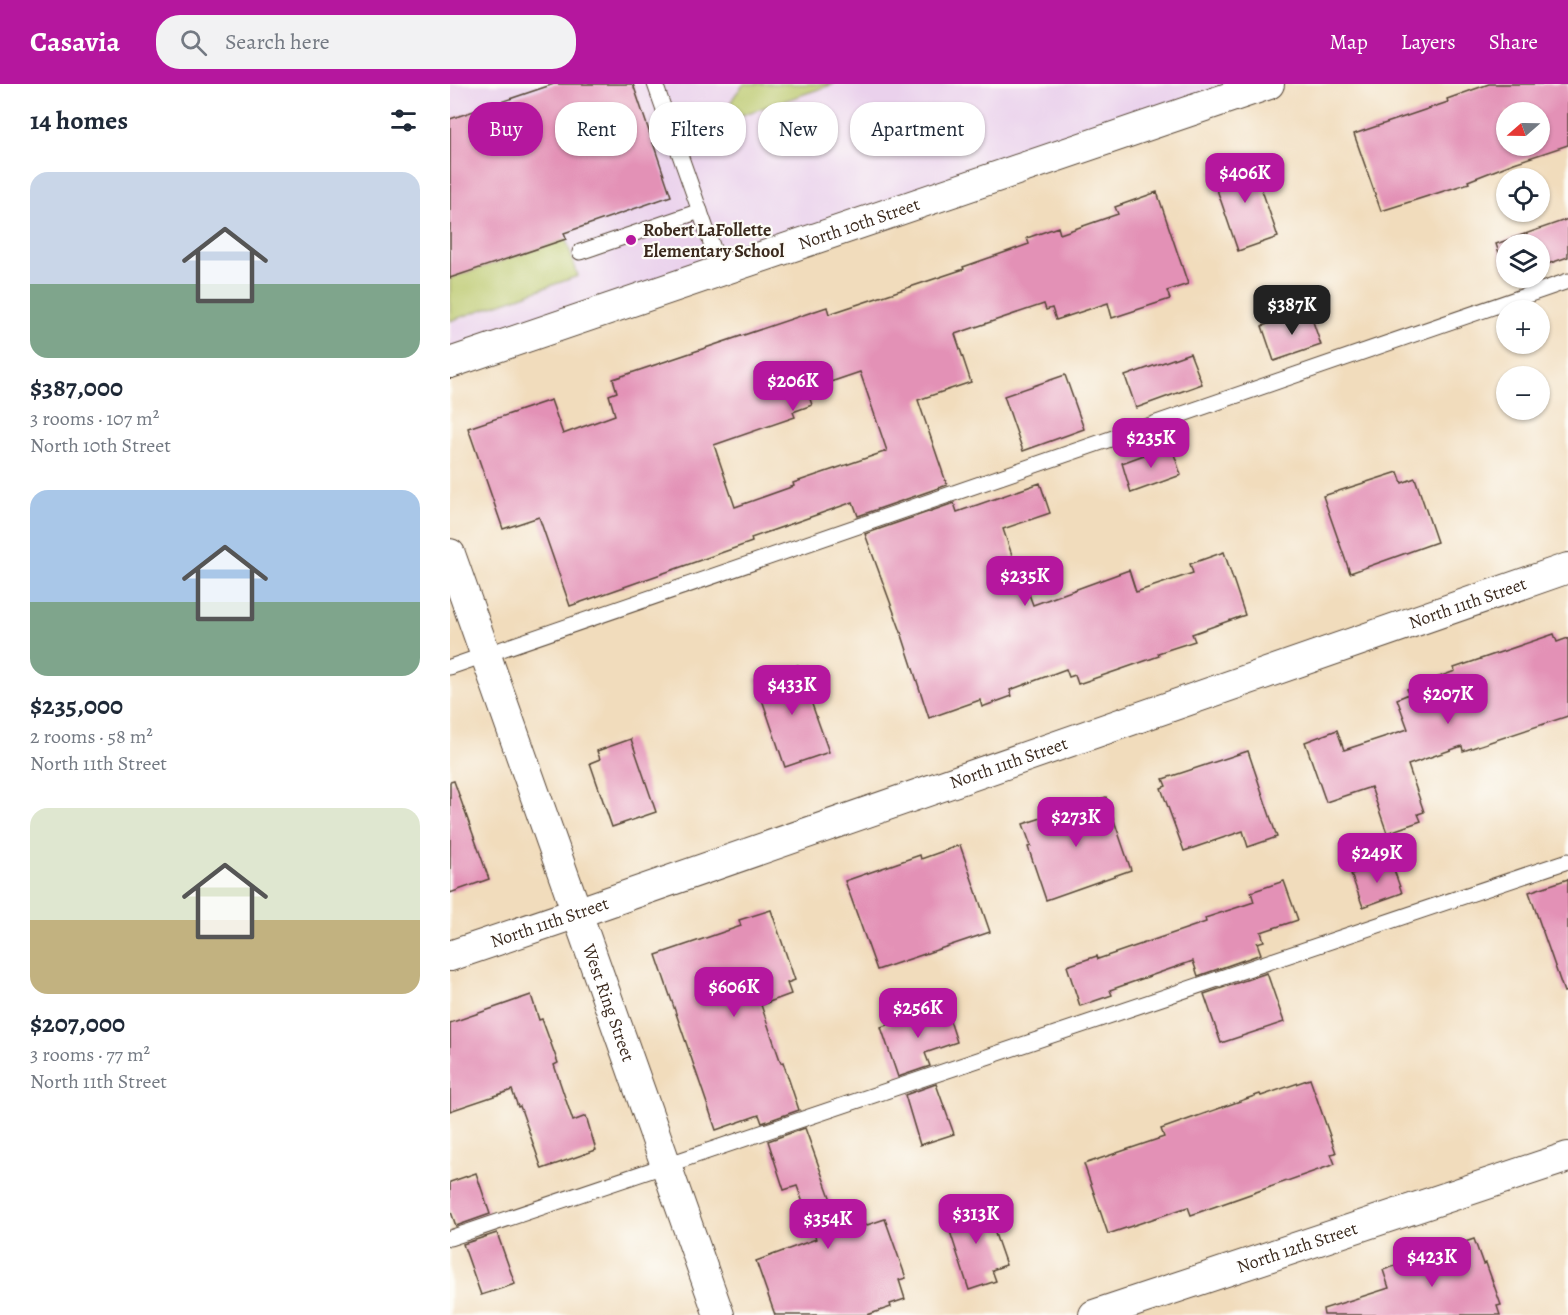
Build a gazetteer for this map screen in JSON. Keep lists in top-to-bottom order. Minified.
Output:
{"streets":{"street":["North 10th Street","North 11th Street","West Ring Street","North 12th Street"]},"crossings":[["North 11th Street","West Ring Street"]],"places":["Robert LaFollette Elementary School"],"north":"left","page":{"header":"Casavia","search":"Search here","nav":["Map","Layers","Share"],"heading":"14 homes","map_buttons":["+","−"],"chip":["Buy","Rent","Filters","New","Apartment"],"price":["$406K","$387K","$206K","$235K","$235K","$433K","$207K","$273K","$249K","$606K","$256K","$313K","$354K","$423K"],"list":[{"name":"$387,000","note":"3 rooms · 107 m² · North 10th Street"},{"name":"$235,000","note":"2 rooms · 58 m² · North 11th Street"},{"name":"$207,000","note":"3 rooms · 77 m² · North 11th Street"}]}}
